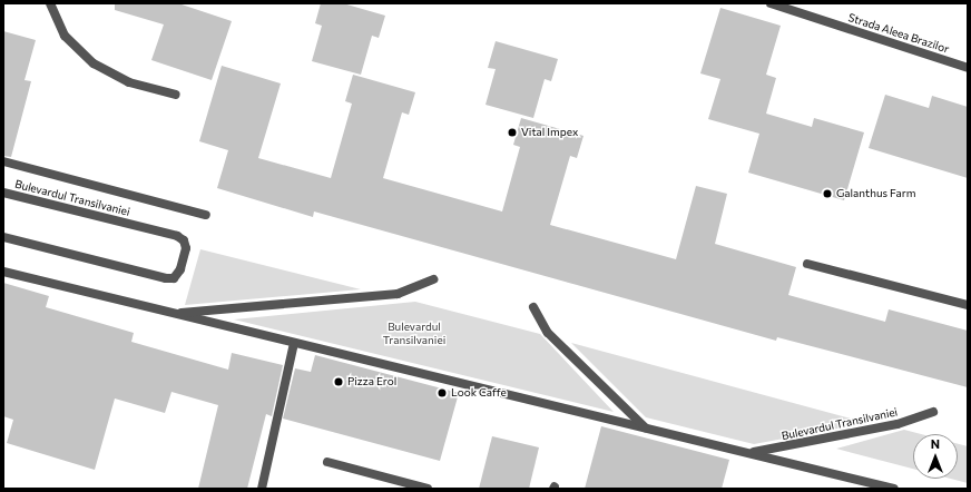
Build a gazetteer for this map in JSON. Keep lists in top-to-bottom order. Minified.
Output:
{"streets":{"street":["Strada Aleea Brazilor","Bulevardul Transilvaniei"]},"parks":["Bulevardul Transilvaniei"],"places":["Vital Impex","Galanthus Farm","Pizza Erol","Look Caffe"],"north":"top"}
